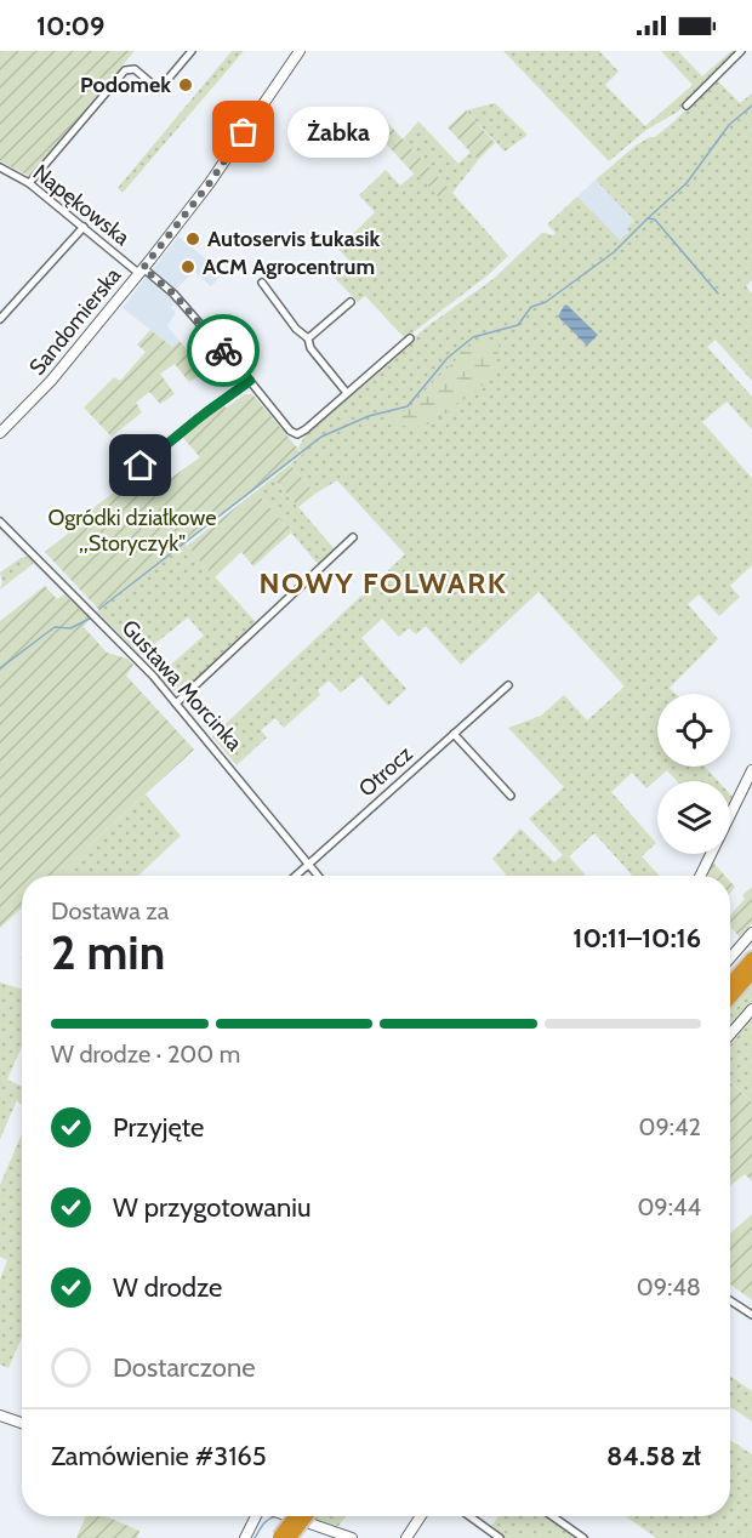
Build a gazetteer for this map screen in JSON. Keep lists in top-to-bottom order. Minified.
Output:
{"streets":{"street":["Napękowska","Sandomierska","Gustawa Morcinka","Otrocz"]},"crossings":[["Napękowska","Sandomierska"],["Gustawa Morcinka","Otrocz"]],"districts":["NOWY FOLWARK"],"parks":["Ogródki działkowe ,,Storyczyk\""],"places":["Podomek","Żabka","Autoservis Łukasik","ACM Agrocentrum"],"page":{"status":"10:09","bubble":"Żabka","heading":["2 min","Dostawa za","10:11–10:16"],"panel":["Zamówienie #3165","84.58 zł"],"bar":"W drodze · 200 m","list":[["Przyjęte","09:42"],["W przygotowaniu","09:44"],["W drodze","09:48"],"Dostarczone"]}}
